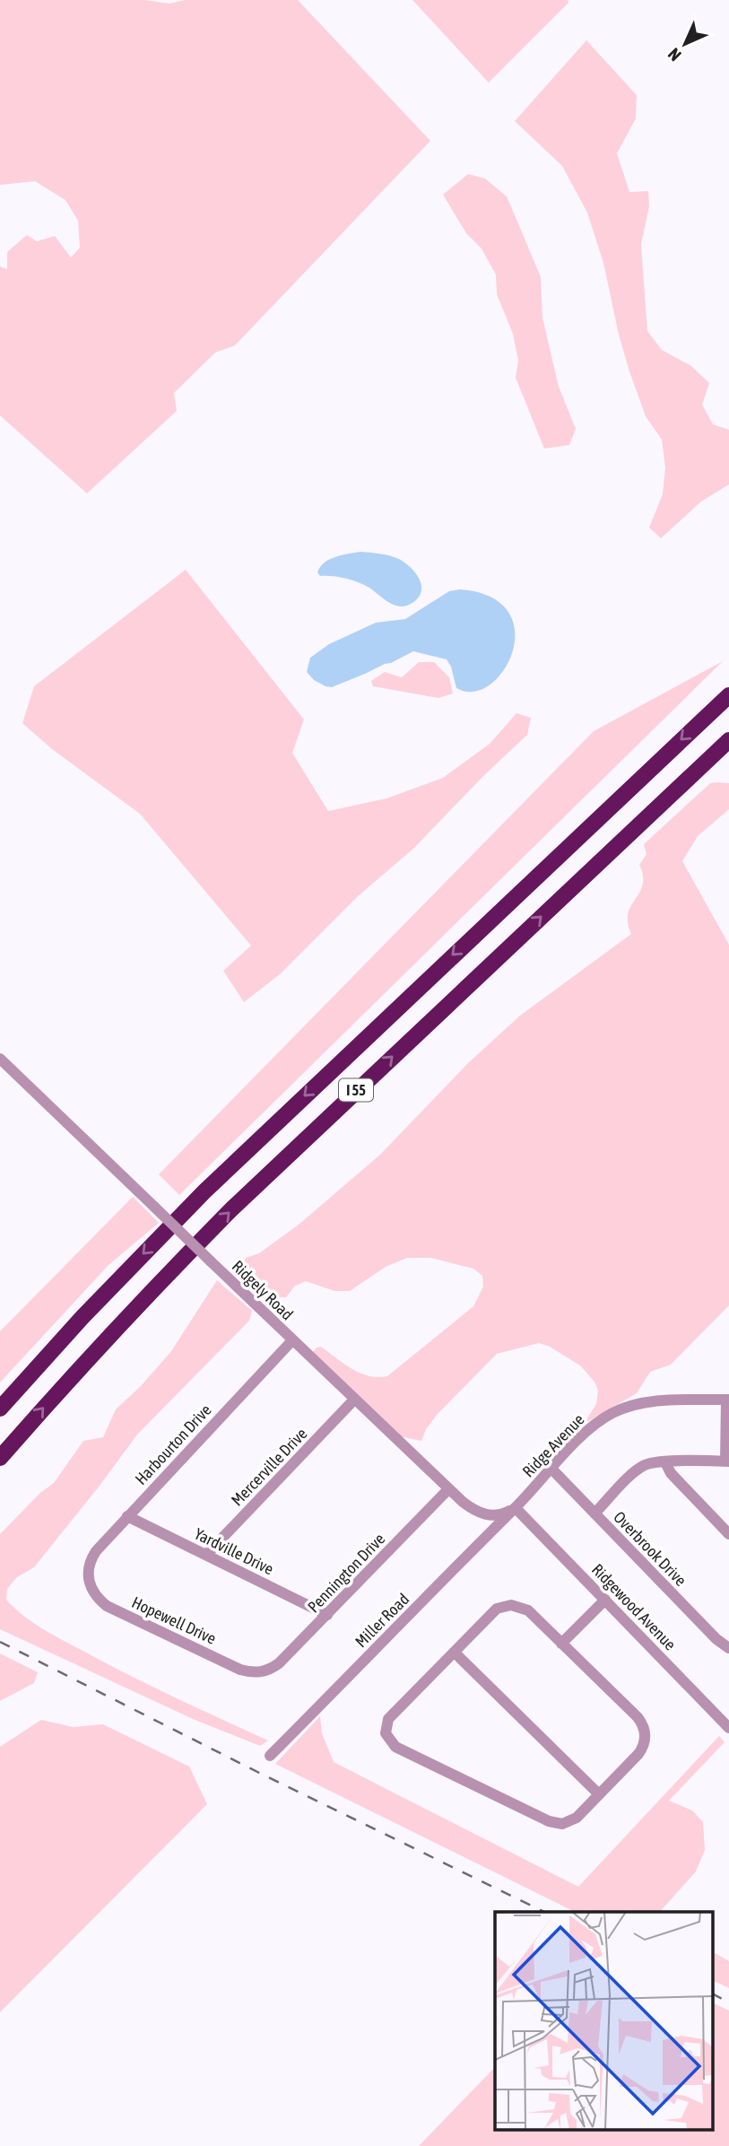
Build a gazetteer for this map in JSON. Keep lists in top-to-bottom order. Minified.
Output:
{"streets":{"highway":["I 55"],"street":["Ridgely Road","Harbourton Drive","Ridge Avenue","Mercerville Drive","Overbrook Drive","Yardville Drive","Pennington Drive","Ridgewood Avenue","Hopewell Drive","Miller Road"]},"crossings":[["Ridgely Road","Harbourton Drive"],["Ridgely Road","Ridge Avenue"],["Ridgely Road","Mercerville Drive"],["Ridgely Road","Pennington Drive"],["Ridgely Road","Ridgewood Avenue"],["Ridgely Road","Miller Road"],["Harbourton Drive","Yardville Drive"],["Harbourton Drive","Hopewell Drive"],["Ridge Avenue","Overbrook Drive"],["Ridge Avenue","Ridgewood Avenue"],["Ridge Avenue","Miller Road"],["Mercerville Drive","Yardville Drive"],["Yardville Drive","Pennington Drive"],["Pennington Drive","Hopewell Drive"],["Ridgewood Avenue","Miller Road"]],"north":"bottom left"}
